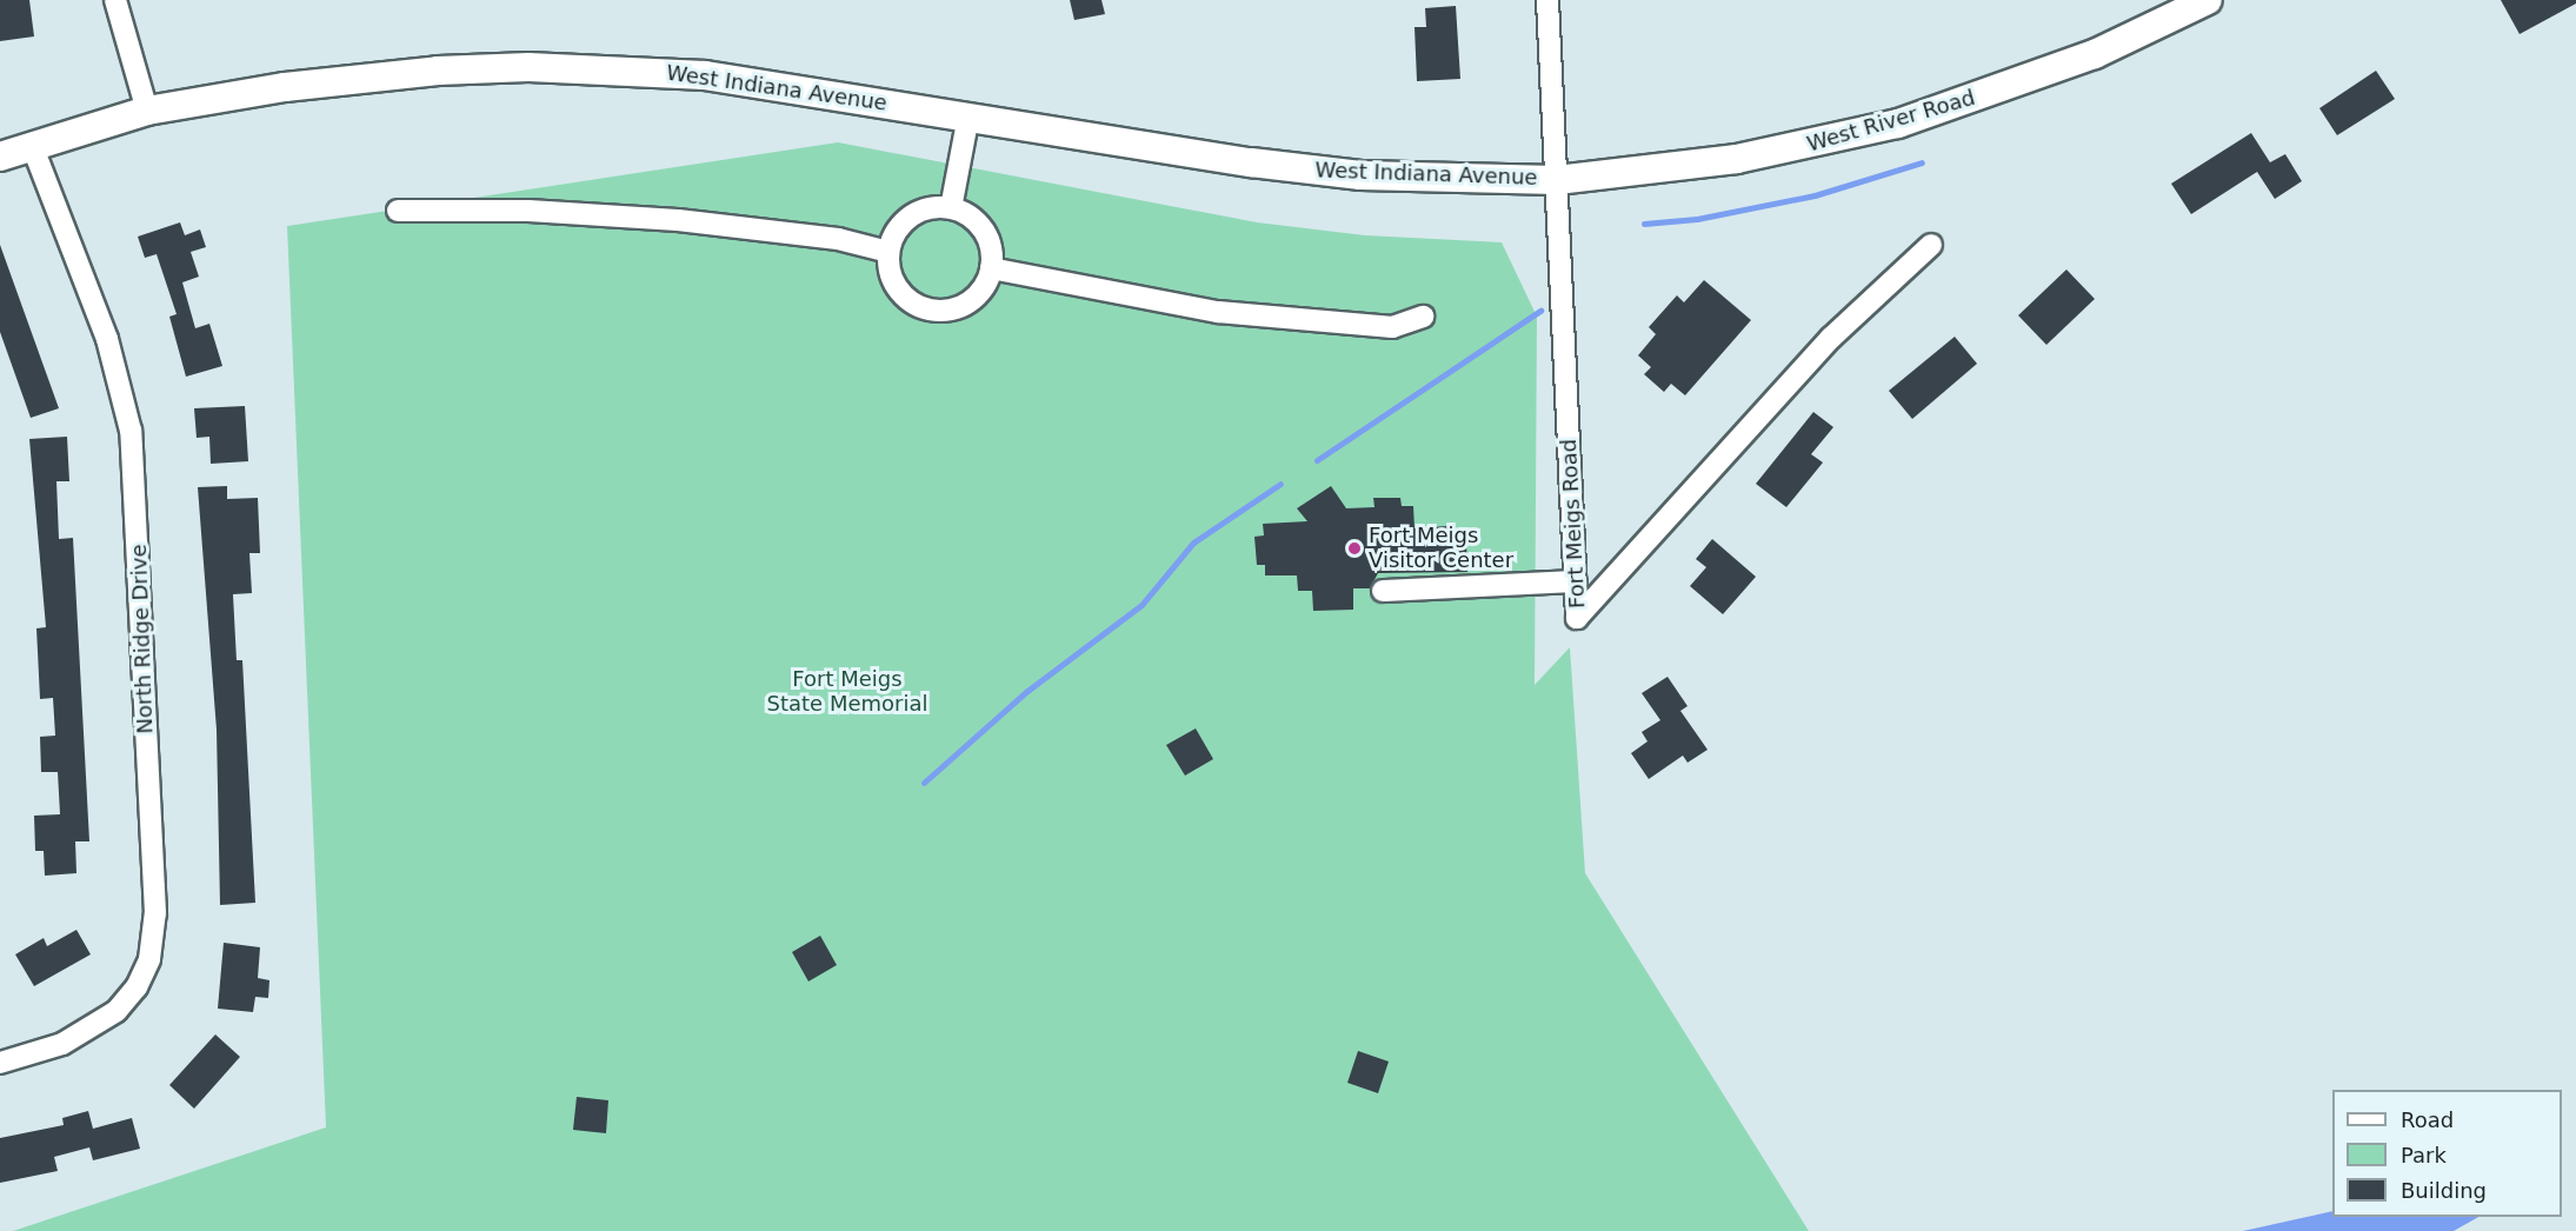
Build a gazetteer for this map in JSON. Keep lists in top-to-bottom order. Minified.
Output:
{"streets":{"main road":["West Indiana Avenue","West River Road"],"street":["Fort Meigs Road","North Ridge Drive"]},"crossings":[["West Indiana Avenue","West River Road"],["West Indiana Avenue","Fort Meigs Road"],["West Indiana Avenue","North Ridge Drive"],["West River Road","Fort Meigs Road"]],"parks":["Fort Meigs State Memorial"],"places":["Fort Meigs Visitor Center"],"legend":["Road","Park","Building"]}
